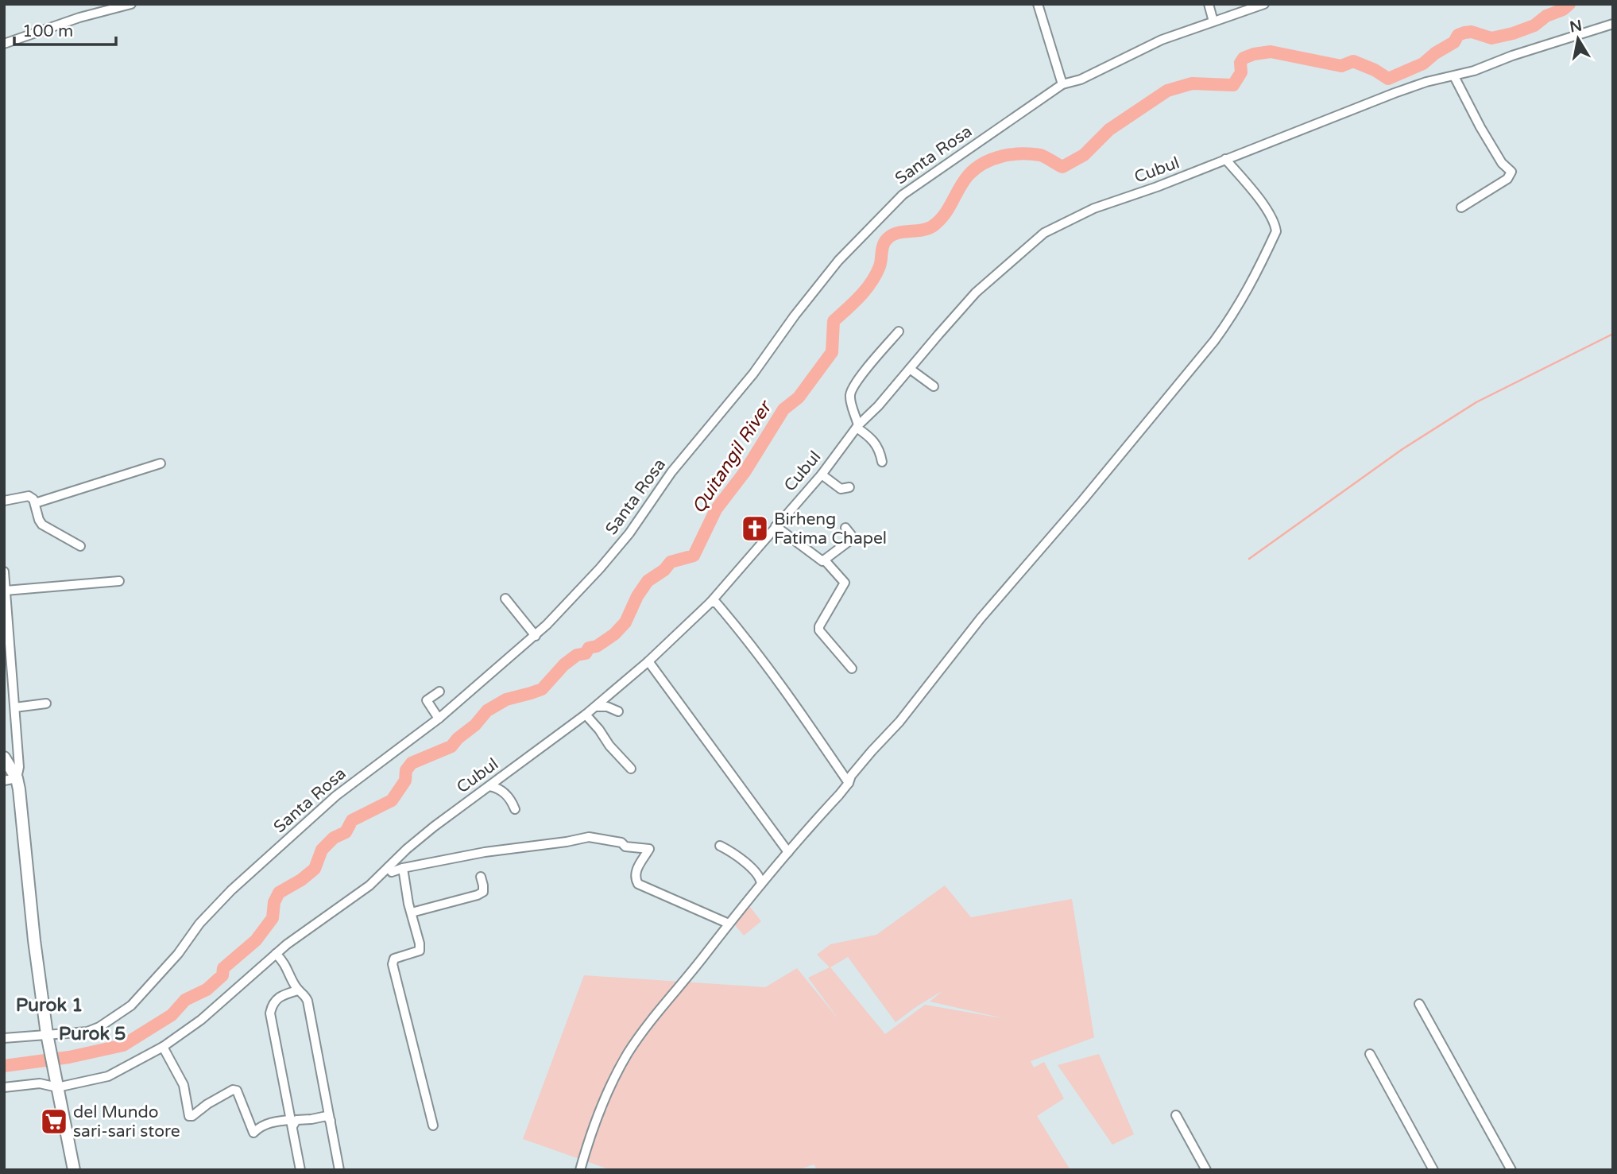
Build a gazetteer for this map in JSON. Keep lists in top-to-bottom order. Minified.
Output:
{"streets":{"street":["Santa Rosa","Cubul"]},"districts":["Purok 1","Purok 5"],"water":["Quitangil River"],"places":{"church":["Birheng Fatima Chapel"],"supermarket":["del Mundo sari-sari store"]},"scale_bar":"100 m","north":"top"}
